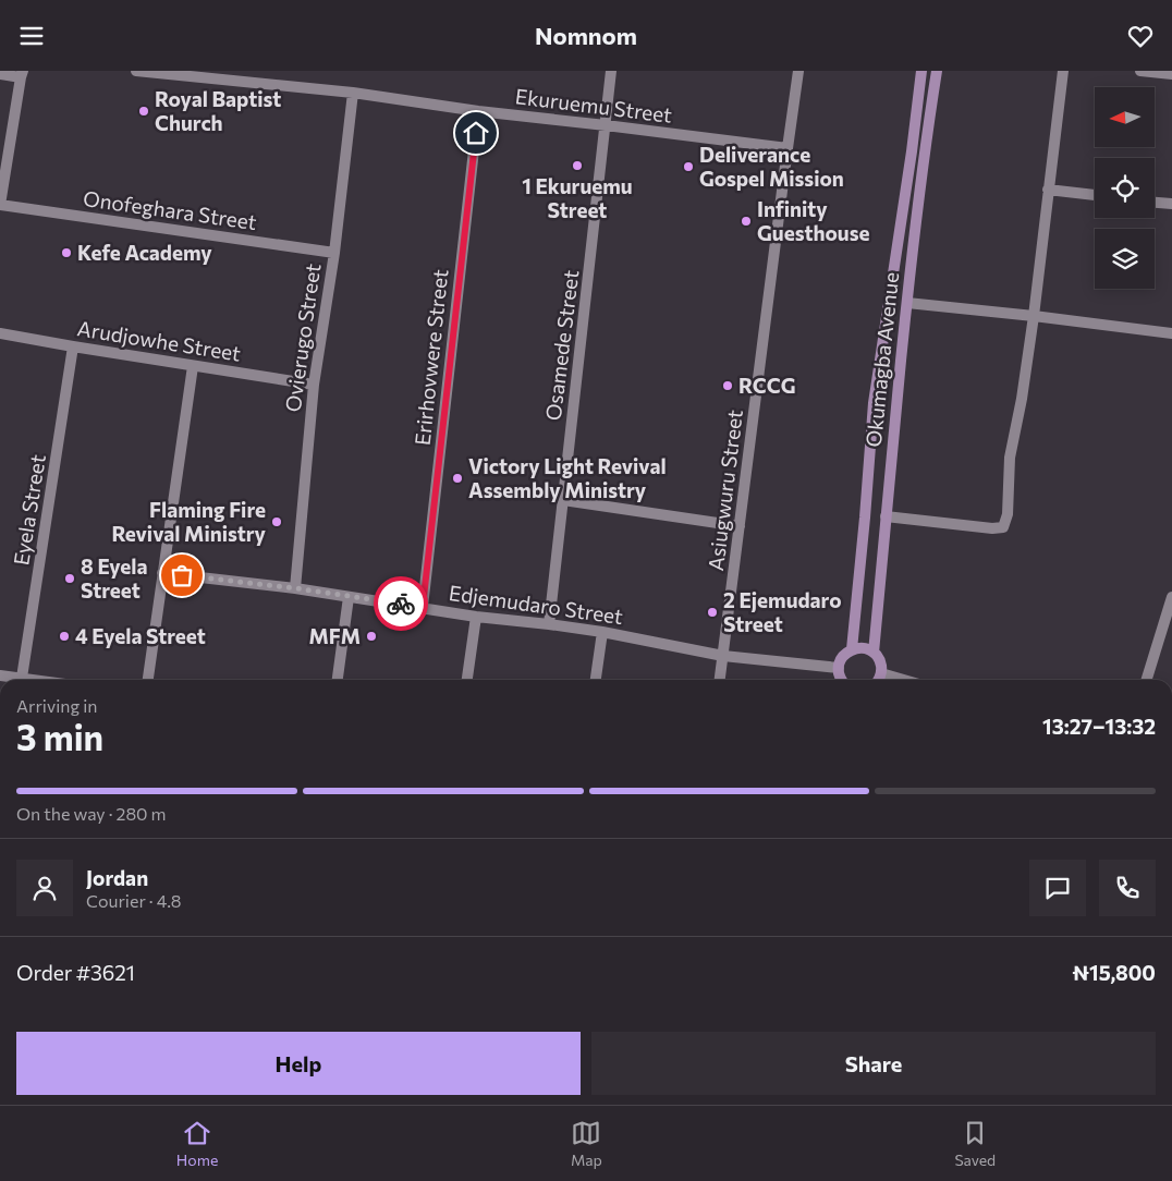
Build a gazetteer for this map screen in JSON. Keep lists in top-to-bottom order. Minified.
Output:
{"streets":{"main road":["Okumagba Avenue"],"street":["Ekuruemu Street","Onofeghara Street","Ovierugo Street","Arudjowhe Street","Osamede Street","Erirhovwere Street","Asiugwuru Street","Eyela Street","Edjemudaro Street"]},"crossings":[["Ekuruemu Street","Ovierugo Street"],["Ekuruemu Street","Osamede Street"],["Ekuruemu Street","Erirhovwere Street"],["Ekuruemu Street","Asiugwuru Street"],["Onofeghara Street","Ovierugo Street"],["Ovierugo Street","Arudjowhe Street"],["Ovierugo Street","Edjemudaro Street"],["Arudjowhe Street","Eyela Street"],["Osamede Street","Edjemudaro Street"],["Erirhovwere Street","Edjemudaro Street"],["Asiugwuru Street","Edjemudaro Street"]],"places":["Royal Baptist Church","1 Ekuruemu Street","Deliverance Gospel Mission","Infinity Guesthouse","Kefe Academy","RCCG","Victory Light Revival Assembly Ministry","Flaming Fire Revival Ministry","8 Eyela Street","2 Ejemudaro Street","4 Eyela Street","MFM"],"north":"left","page":{"header":"Nomnom","heading":["3 min","Arriving in","13:27–13:32"],"panel":["Jordan","Courier · 4.8","Order #3621","₦15,800"],"bar":"On the way · 280 m","buttons":["Help","Share"],"tabs":["Home","Map","Saved"]}}
